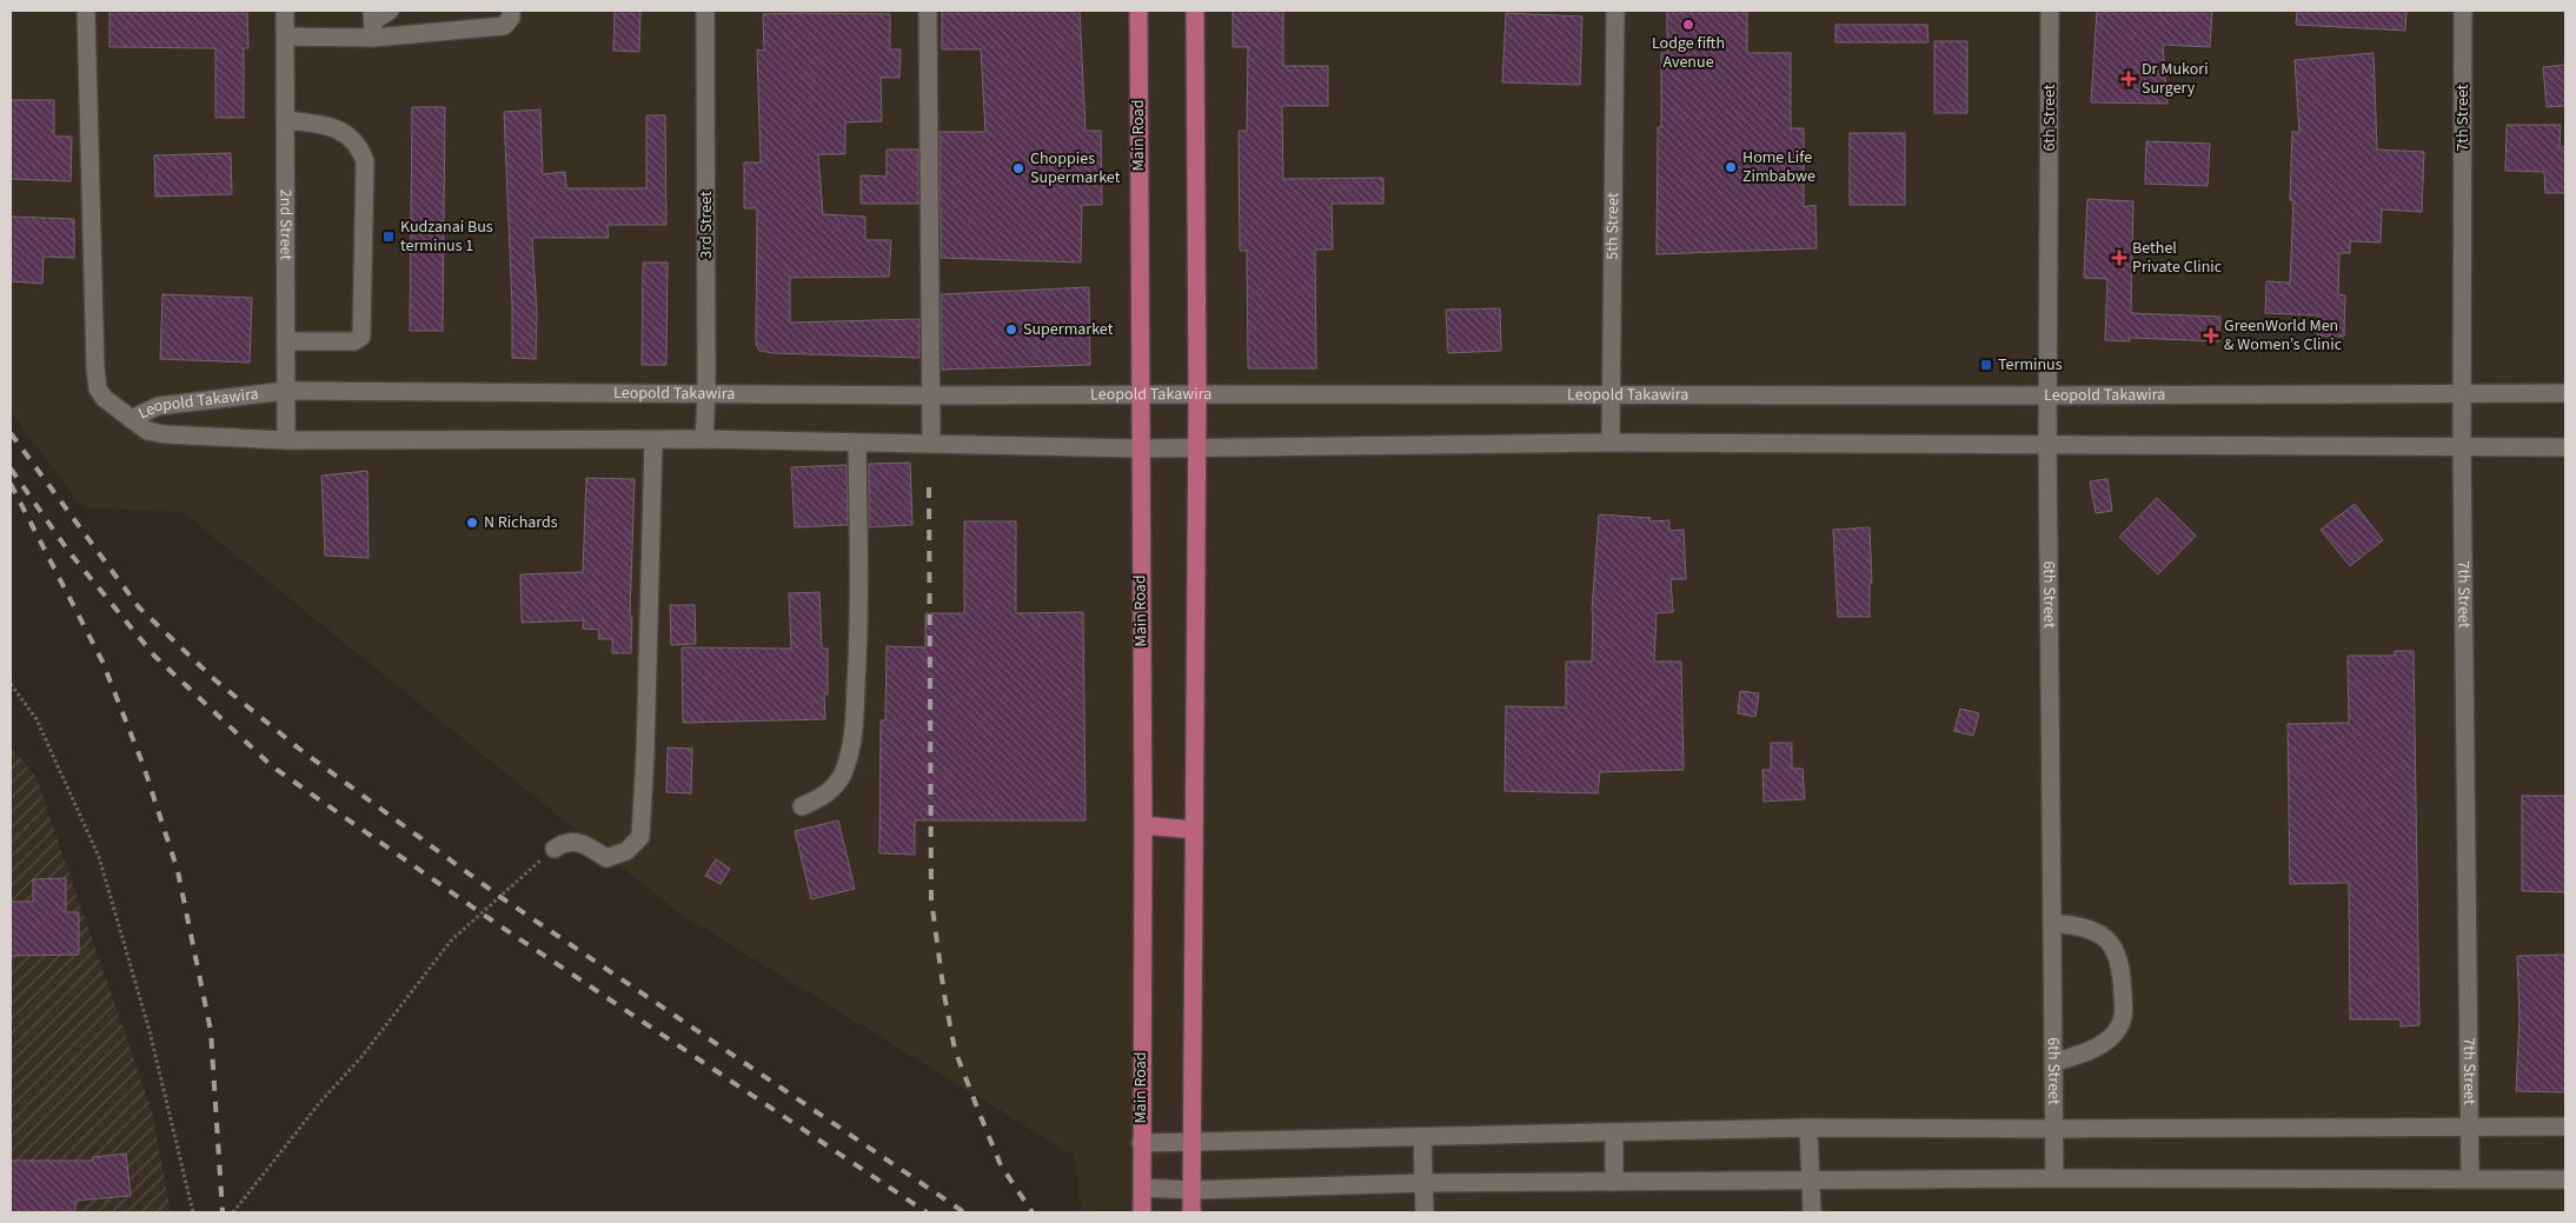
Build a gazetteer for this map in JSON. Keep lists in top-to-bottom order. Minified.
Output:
{"streets":{"main road":["Main Road"],"street":["6th Street","7th Street","2nd Street","3rd Street","5th Street","Leopold Takawira"]},"crossings":[["6th Street","Leopold Takawira"],["7th Street","Leopold Takawira"],["Main Road","Leopold Takawira"],["2nd Street","Leopold Takawira"],["3rd Street","Leopold Takawira"],["5th Street","Leopold Takawira"]],"places":{"other":["Lodge fifth Avenue","Home Life Zimbabwe","Choppies Supermarket","Supermarket","N Richards"],"health":["Dr Mukori Surgery","Bethel Private Clinic","GreenWorld Men & Women’s Clinic"],"transit":["Kudzanai Bus terminus 1","Terminus"]}}
